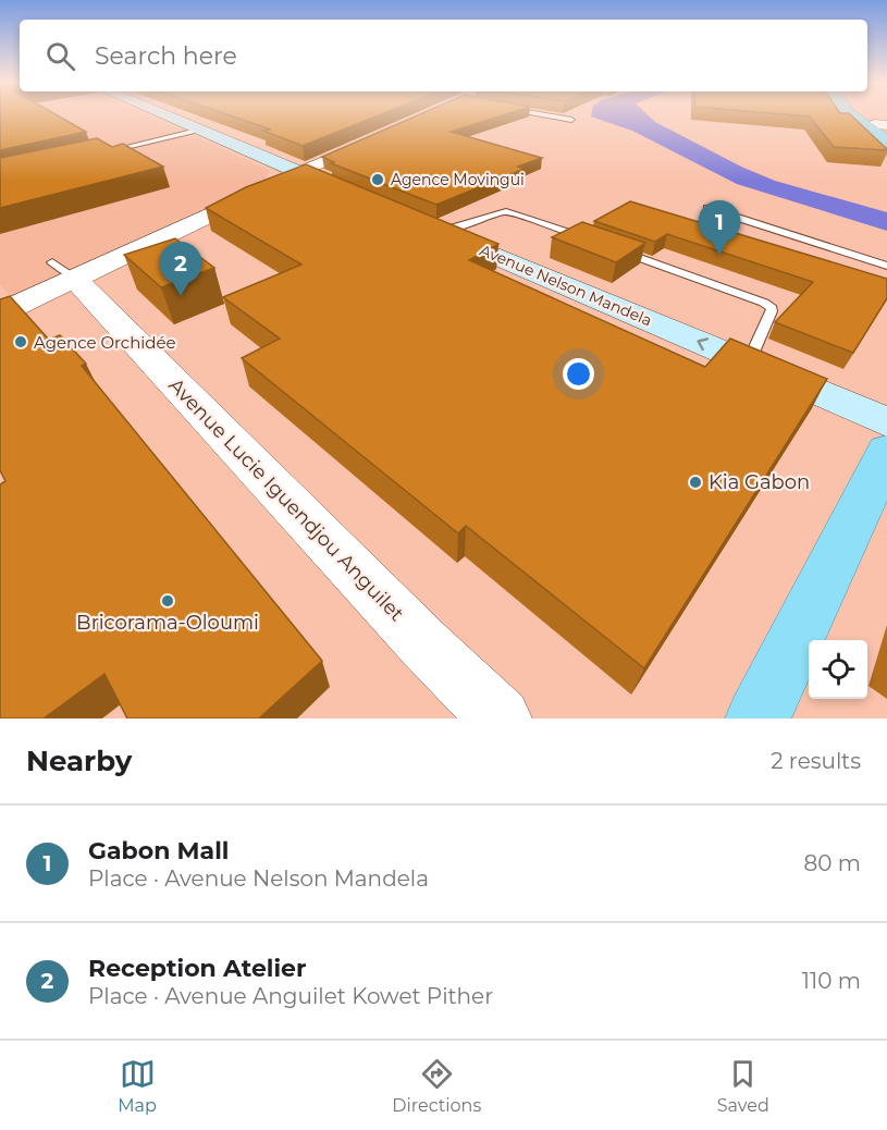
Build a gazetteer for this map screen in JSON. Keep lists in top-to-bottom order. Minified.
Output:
{"streets":{"main road":["Avenue Nelson Mandela"],"street":["Avenue Lucie Iguendjou Anguilet"]},"one_way":["Avenue Nelson Mandela"],"places":["Agence Movingui","Agence Orchidée","Kia Gabon","Bricorama-Oloumi"],"page":{"search":"Search here","pins":["1","2"],"heading":["Nearby","2 results"],"list":[{"mark":"1","name":"Gabon Mall","note":"Place · Avenue Nelson Mandela","value":"80 m"},{"mark":"2","name":"Reception Atelier","note":"Place · Avenue Anguilet Kowet Pither","value":"110 m"}],"nav":["Map","Directions","Saved"]}}
